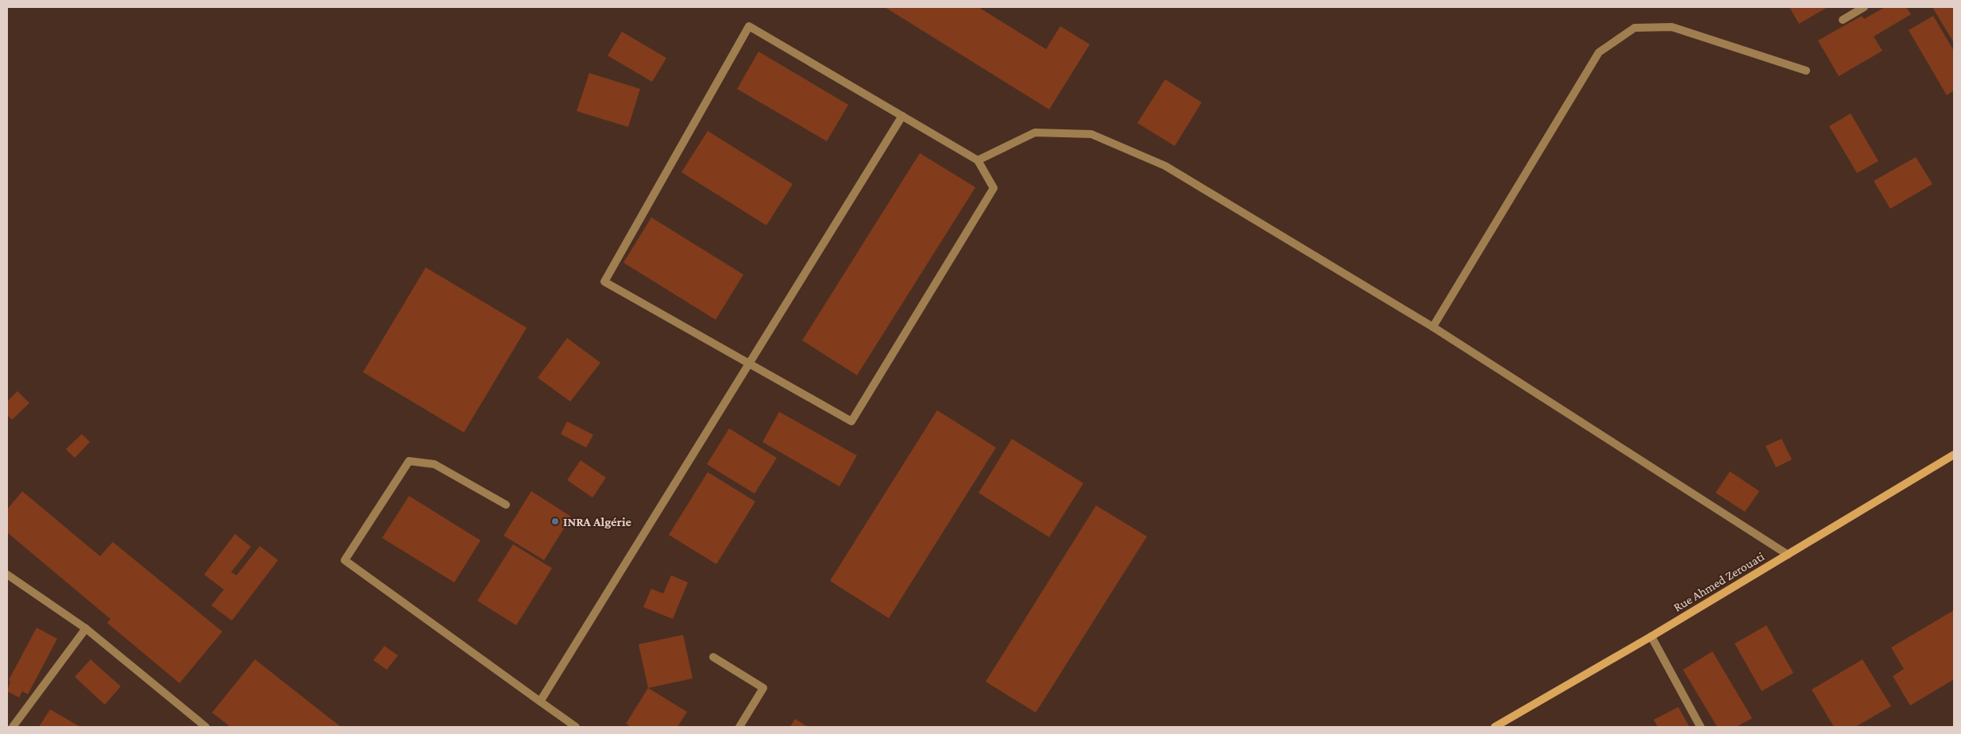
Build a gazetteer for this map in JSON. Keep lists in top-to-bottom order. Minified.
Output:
{"streets":{"main road":["Rue Ahmed Zerouati"]},"places":["INRA Algérie"]}
